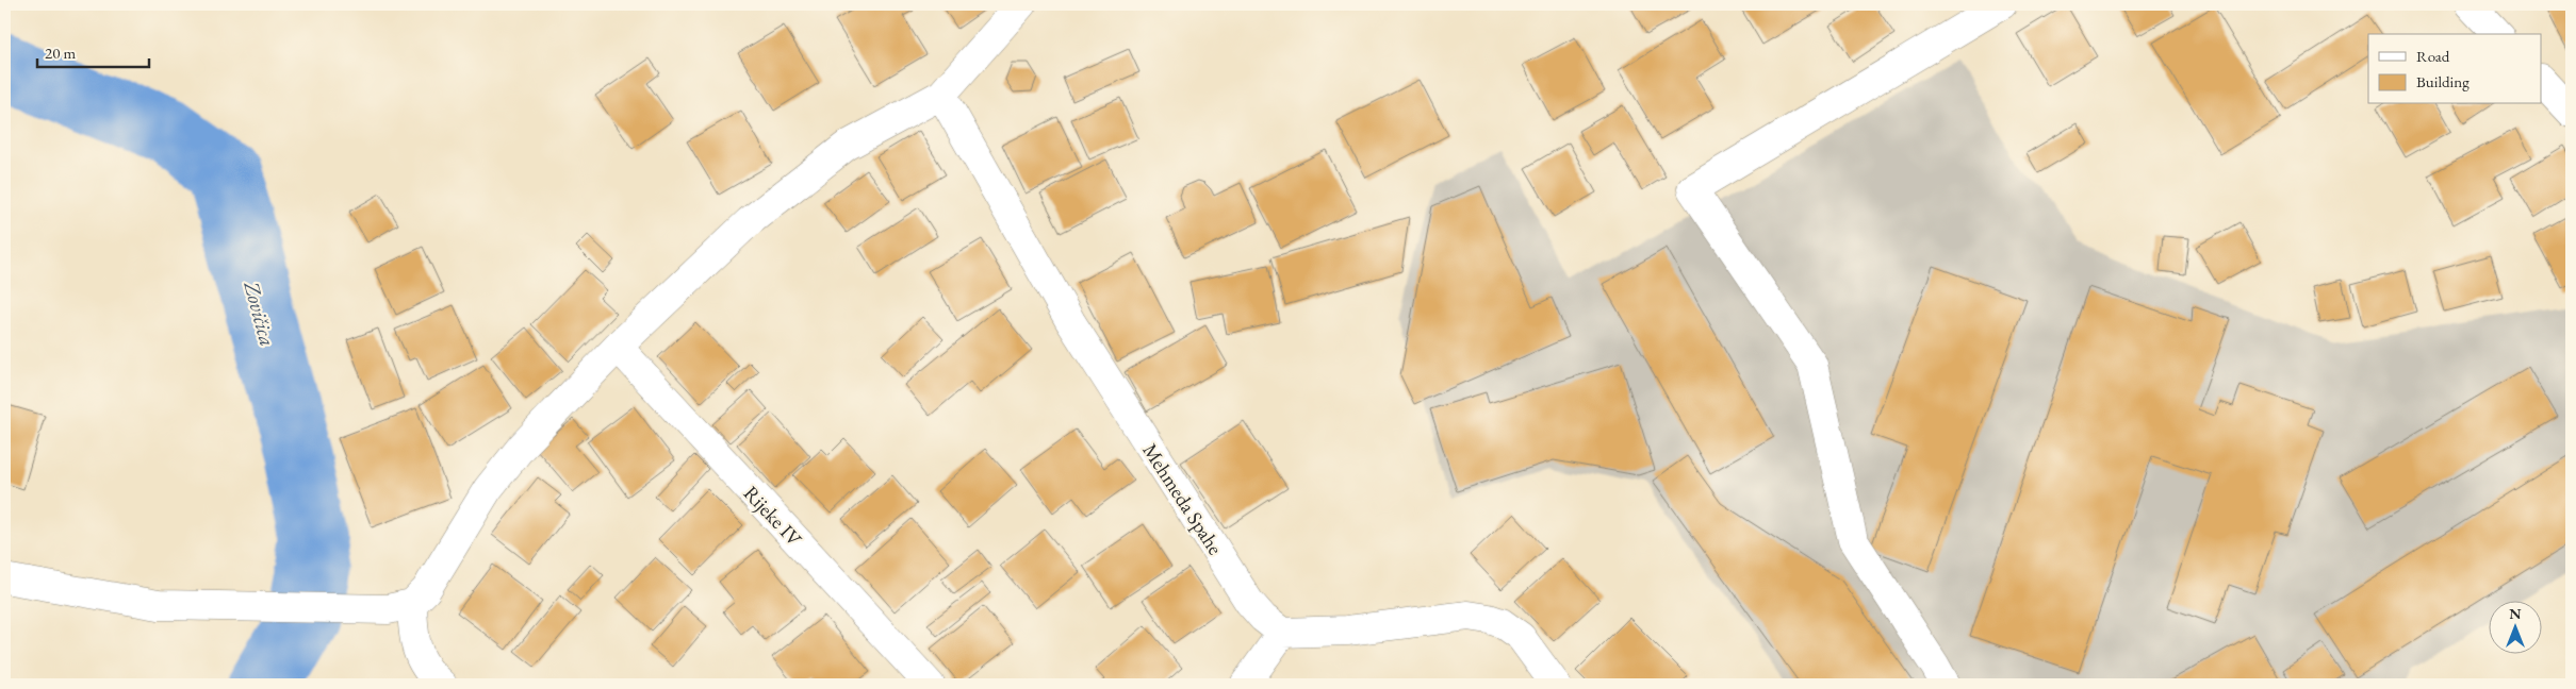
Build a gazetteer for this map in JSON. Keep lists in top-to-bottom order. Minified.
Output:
{"streets":{"street":["Mehmeda Spahe","Rijeke IV"]},"water":["Zovičica"],"legend":["Road","Building"],"scale_bar":"20 m","north":"top"}
